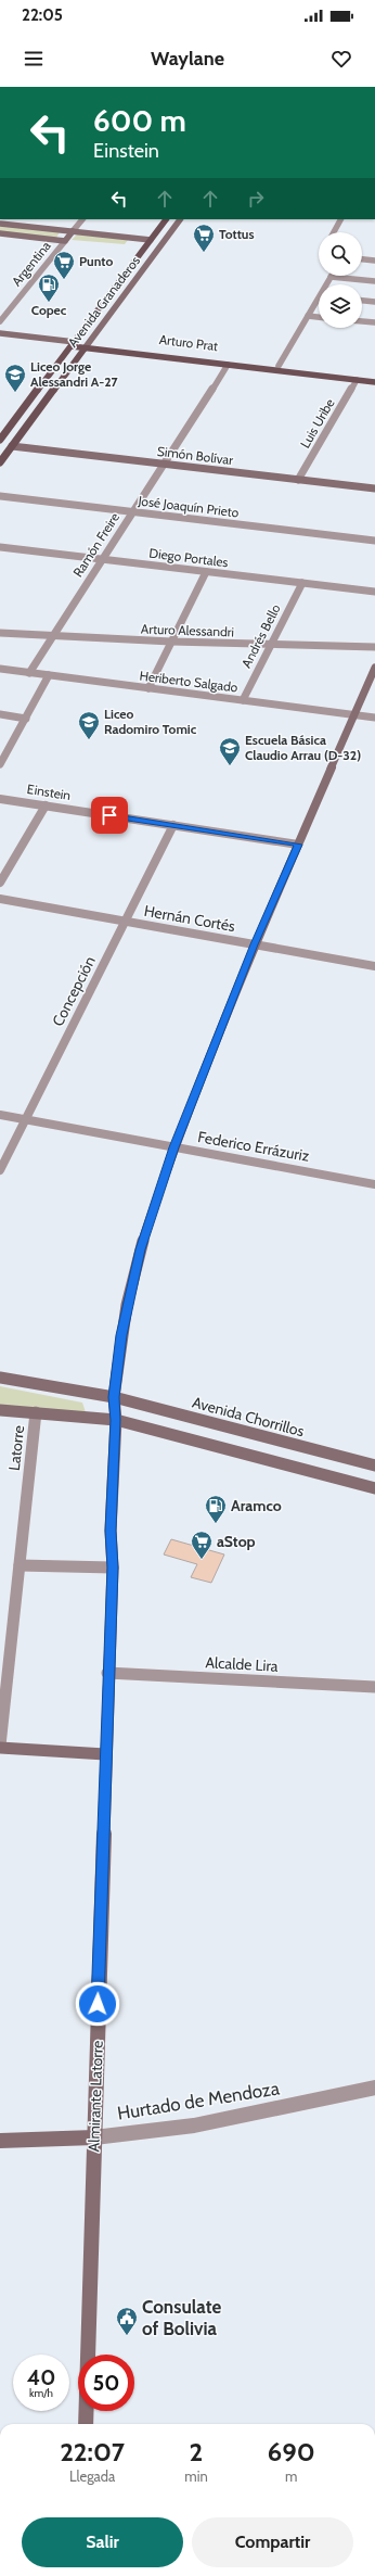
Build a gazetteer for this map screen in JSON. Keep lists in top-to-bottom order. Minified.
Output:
{"streets":{"main road":["Avenida Granaderos","Arturo Prat","Simón Bolívar","Avenida Chorrillos","Almirante Latorre","Hurtado de Mendoza"],"street":["Argentina","Luis Uribe","José Joaquín Prieto","Ramón Freire","Diego Portales","Arturo Alessandri","Andrés Bello","Heriberto Salgado","Einstein","Hernán Cortés","Concepción","Federico Errázuriz","Latorre","Alcalde Lira"]},"crossings":[["Avenida Granaderos","Arturo Prat"],["Avenida Granaderos","Simón Bolívar"],["Arturo Prat","Luis Uribe"],["Arturo Prat","Ramón Freire"],["Luis Uribe","Simón Bolívar"],["Simón Bolívar","Ramón Freire"],["José Joaquín Prieto","Ramón Freire"],["Ramón Freire","Diego Portales"],["Ramón Freire","Arturo Alessandri"],["Ramón Freire","Heriberto Salgado"],["Diego Portales","Andrés Bello"],["Arturo Alessandri","Andrés Bello"],["Andrés Bello","Heriberto Salgado"],["Heriberto Salgado","Almirante Latorre"],["Einstein","Concepción"],["Einstein","Almirante Latorre"],["Hernán Cortés","Concepción"],["Hernán Cortés","Almirante Latorre"],["Concepción","Federico Errázuriz"],["Federico Errázuriz","Almirante Latorre"],["Avenida Chorrillos","Almirante Latorre"],["Alcalde Lira","Almirante Latorre"],["Almirante Latorre","Hurtado de Mendoza"]],"places":{"supermarket":["Tottus","Punto","aStop"],"fuel station":["Copec","Aramco"],"school or university":["Liceo Jorge Alessandri A-27","Liceo Radomiro Tomic","Escuela Básica Claudio Arrau (D-32)"],"public building":["Consulate of Bolivia"]},"page":{"status":"22:05","header":"Waylane","turn":["600 m","Einstein"],"speed":"40 km/h","limit":"50","eta":["22:07","Llegada","2","min","690","m"],"buttons":["Salir","Compartir"]}}
